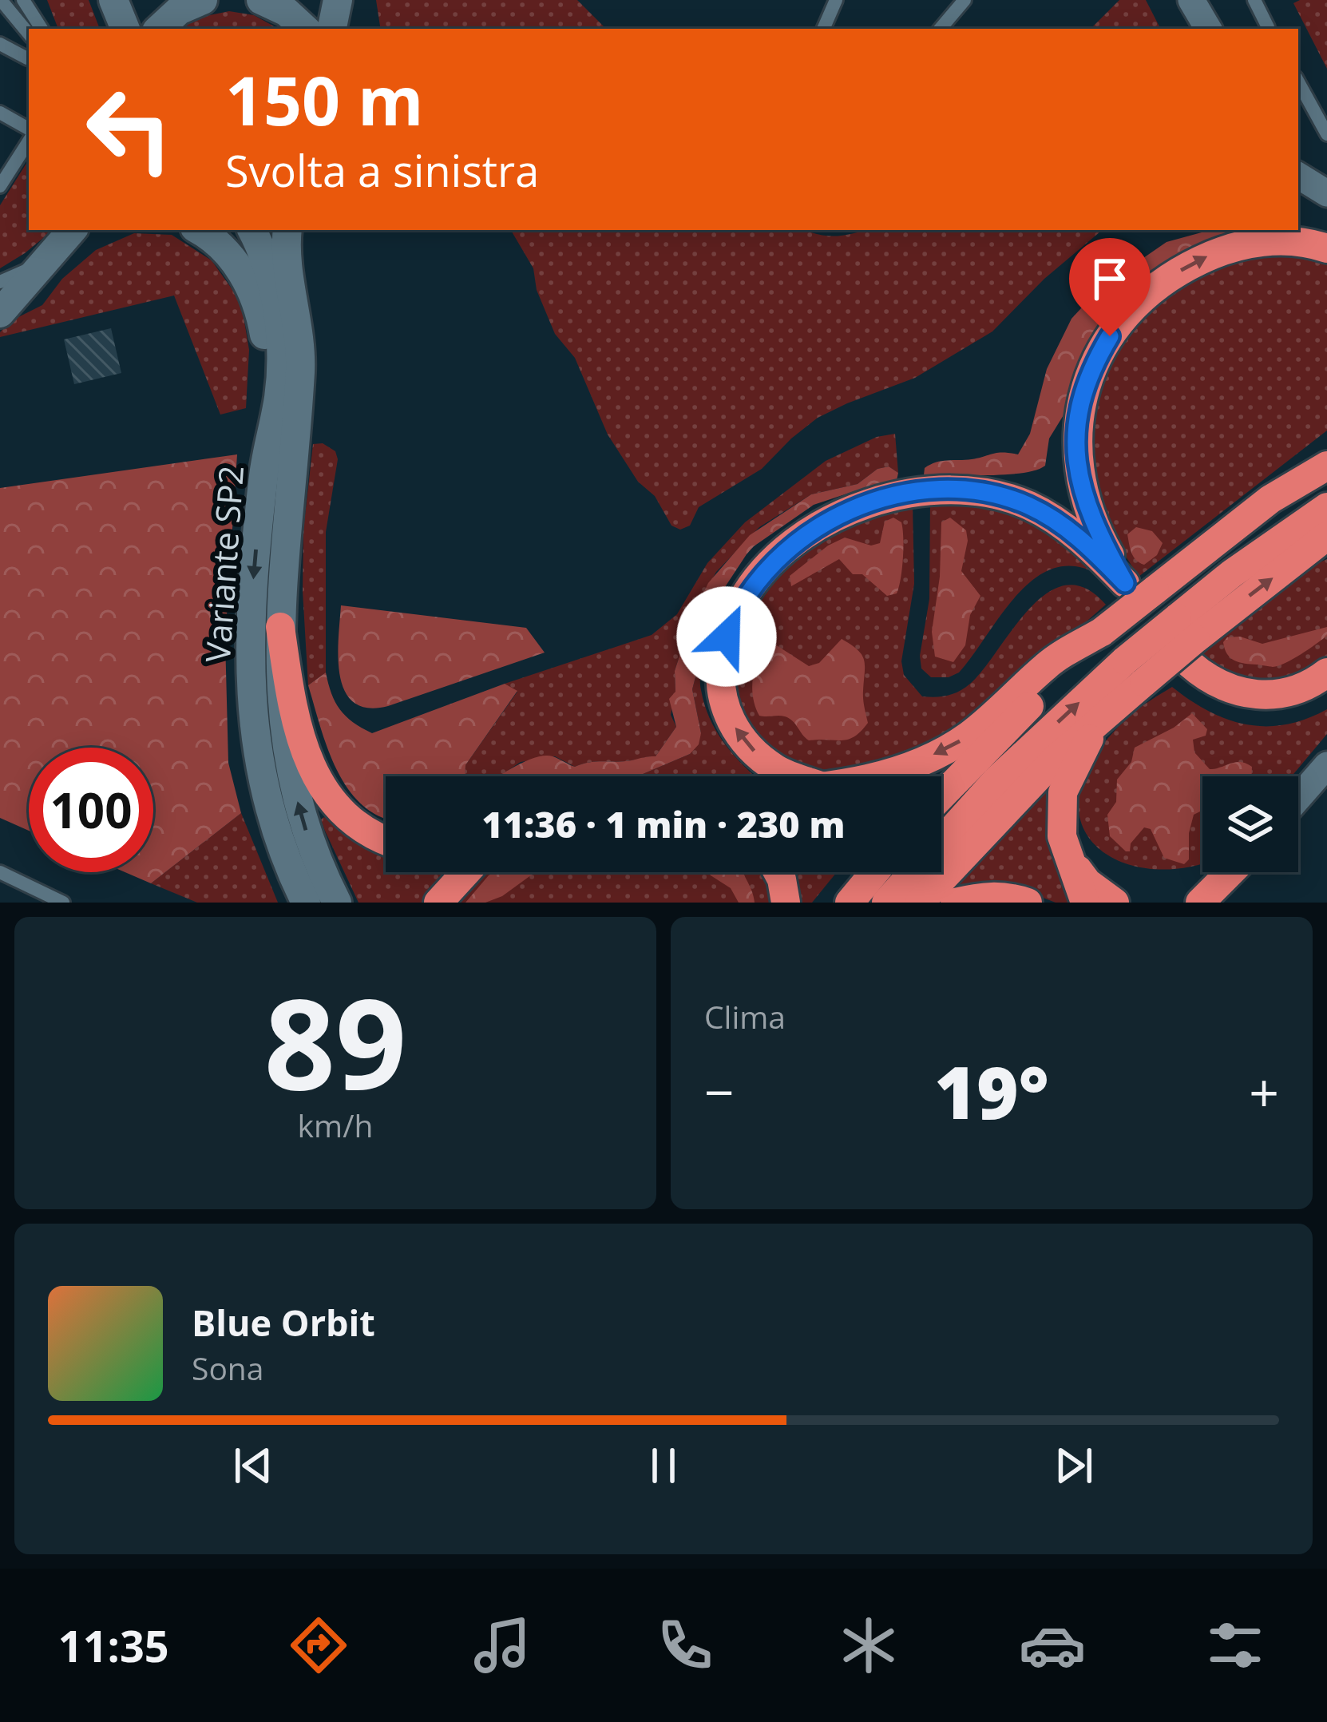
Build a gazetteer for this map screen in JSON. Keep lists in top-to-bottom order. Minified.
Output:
{"streets":{"main road":["Variante SP2"]},"page":{"turn":["150 m","Svolta a sinistra"],"limit":"100","trip":"11:36 · 1 min · 230 m","tile":[["89","km/h"],"Clima"],"heat":["−","19°","+"],"song":["Blue Orbit","Sona"],"tabs":"11:35"}}
